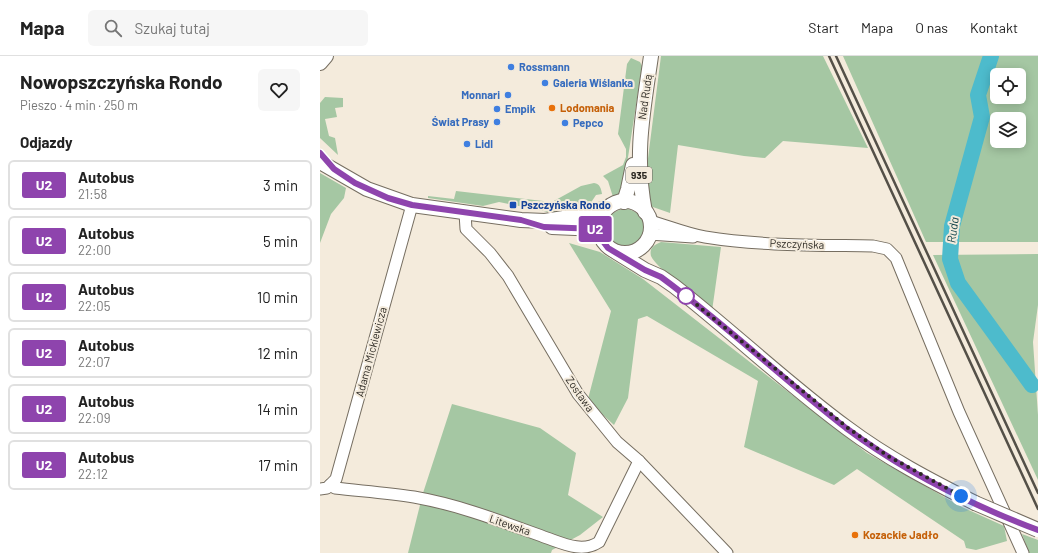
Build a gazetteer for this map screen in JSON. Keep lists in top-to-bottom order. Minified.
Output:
{"streets":{"main road":["Nad Rudą","935"],"street":["Pszczyńska","Adama Mickiewicza","Zostawa","Litewska"]},"crossings":[["Nad Rudą","Pszczyńska"],["Adama Mickiewicza","Litewska"],["Zostawa","Litewska"]],"water":["Ruda"],"places":{"other":["Rossmann","Galeria Wiślanka","Monnari","Lodomania","Empik","Świat Prasy","Pepco","Lidl","Kozackie Jadło"],"transit":["Pszczyńska Rondo"]},"lines":["bus line U2"],"page":{"header":"Mapa","search":"Szukaj tutaj","nav":["Start","Mapa","O nas","Kontakt"],"heading":[["Nowopszczyńska Rondo","Pieszo · 4 min · 250 m"],"Odjazdy"],"on_map":"U2","list":[{"mark":"U2","name":"Autobus","note":"21:58","value":"3 min"},{"mark":"U2","name":"Autobus","note":"22:00","value":"5 min"},{"mark":"U2","name":"Autobus","note":"22:05","value":"10 min"},{"mark":"U2","name":"Autobus","note":"22:07","value":"12 min"},{"mark":"U2","name":"Autobus","note":"22:09","value":"14 min"},{"mark":"U2","name":"Autobus","note":"22:12","value":"17 min"}]}}
